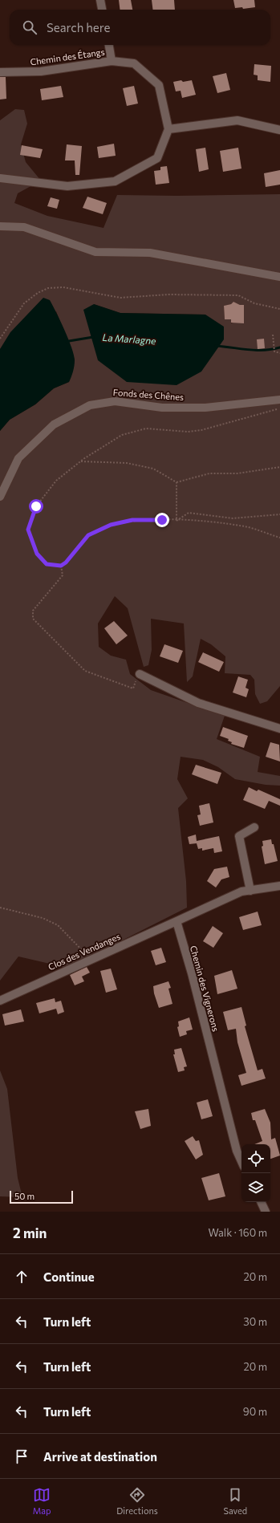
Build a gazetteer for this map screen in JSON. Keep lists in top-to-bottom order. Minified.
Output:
{"streets":{"street":["Chemin des Étangs","Fonds des Chênes","Clos des Vendanges","Chemin des Vignerons"]},"crossings":[["Clos des Vendanges","Chemin des Vignerons"]],"water":["La Marlagne"],"scale_bar":"50 m","page":{"search":"Search here","scale":"50 m","heading":["2 min","Walk · 160 m"],"list":[["Continue","20 m"],["Turn left","30 m"],["Turn left","20 m"],["Turn left","90 m"],"Arrive at destination"],"nav":["Map","Directions","Saved"]}}
